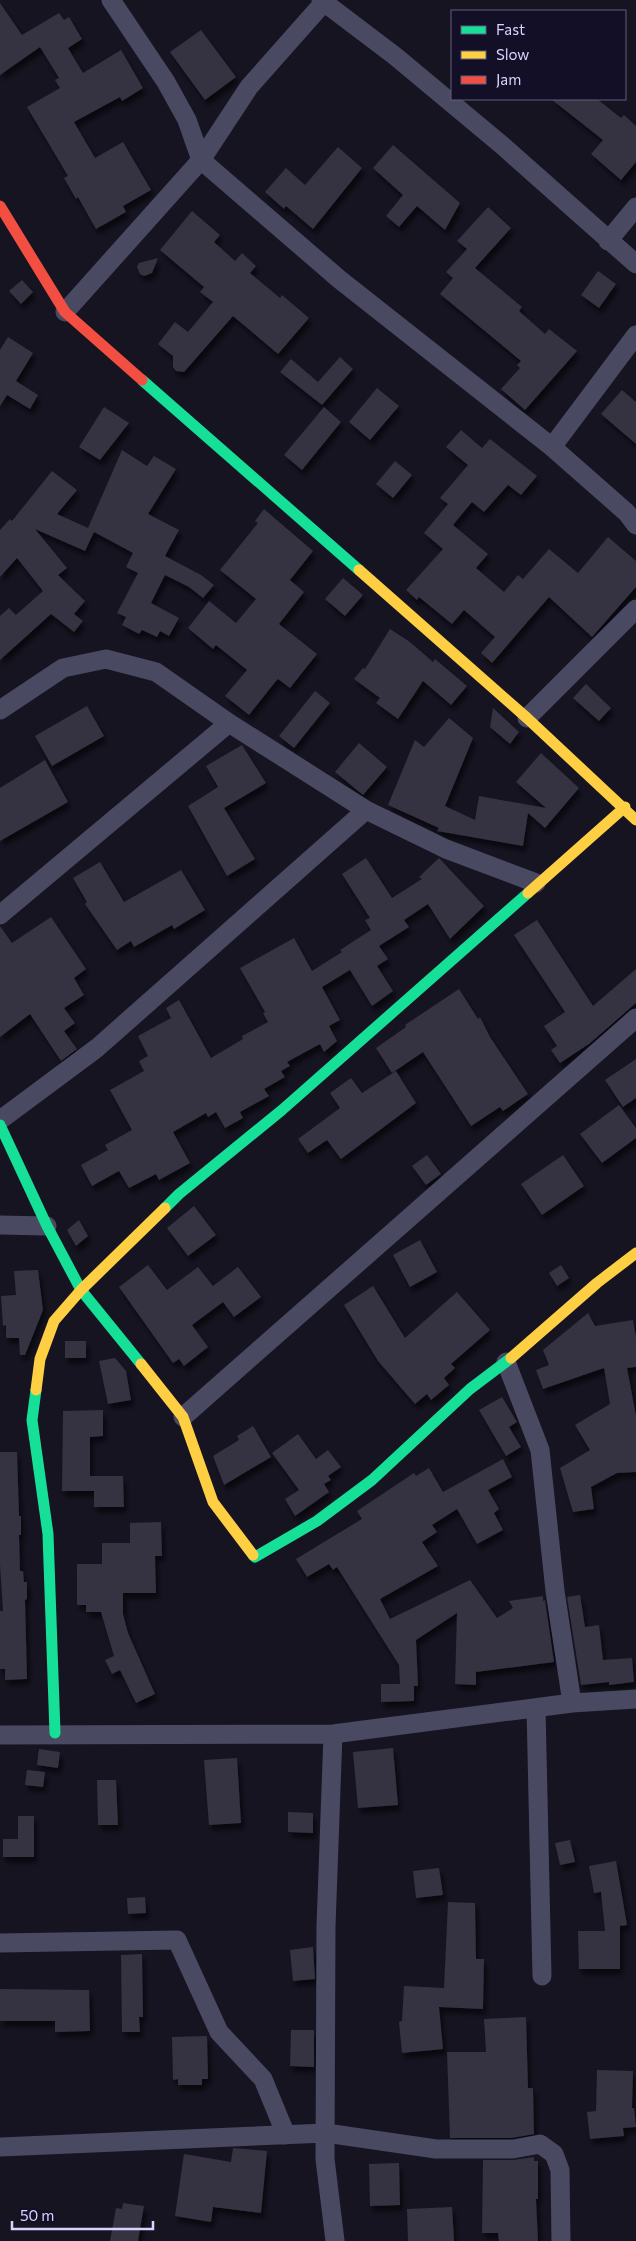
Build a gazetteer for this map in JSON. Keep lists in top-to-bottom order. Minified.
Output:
{"legend":["Fast","Slow","Jam"],"scale_bar":"50 m"}
